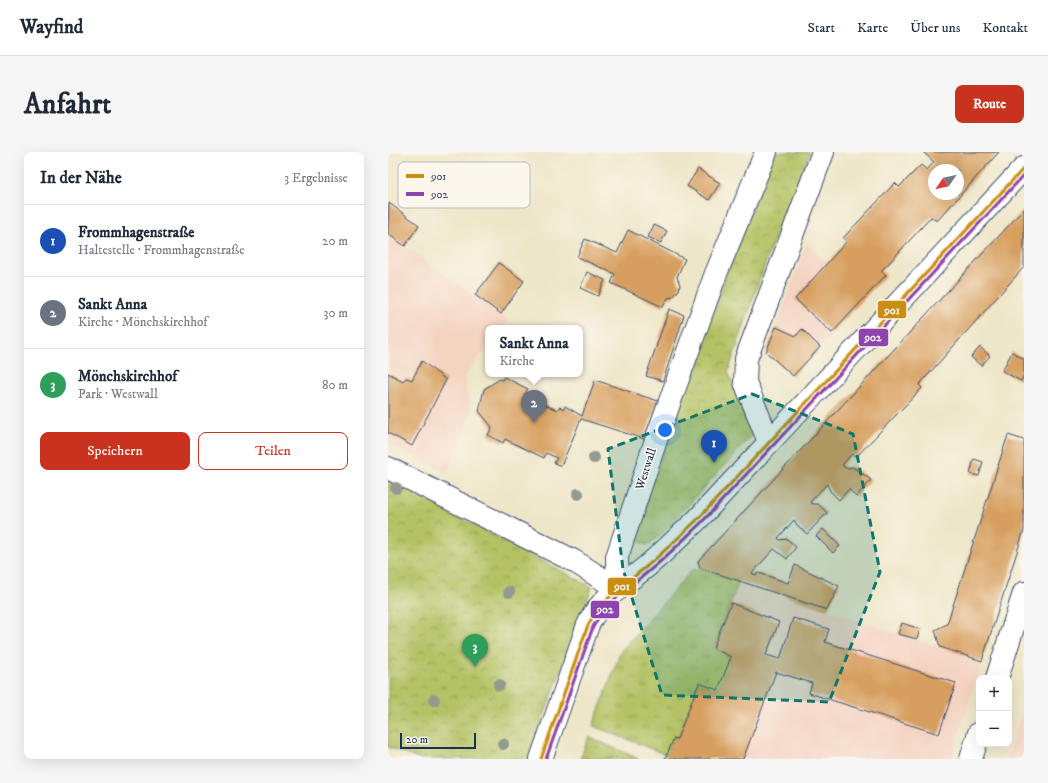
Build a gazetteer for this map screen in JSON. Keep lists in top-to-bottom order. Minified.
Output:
{"streets":{"street":["Westwall"]},"lines":["transit line 901","transit line 902"],"legend":["901","902"],"scale_bar":"20 m","north":"bottom left","page":{"header":"Wayfind","nav":["Start","Karte","Über uns","Kontakt"],"buttons":["Route",["Speichern","Teilen"]],"title":"Anfahrt","heading":["In der Nähe","3 Ergebnisse"],"list":[{"mark":"1","name":"Frommhagenstraße","note":"Haltestelle · Frommhagenstraße","value":"20 m"},{"mark":"2","name":"Sankt Anna","note":"Kirche · Mönchskirchhof","value":"30 m"},{"mark":"3","name":"Mönchskirchhof","note":"Park · Westwall","value":"80 m"}],"popup":["Sankt Anna","Kirche"],"pins":["2","1","3"],"map_buttons":["+","−"],"scale":"20 m"}}
